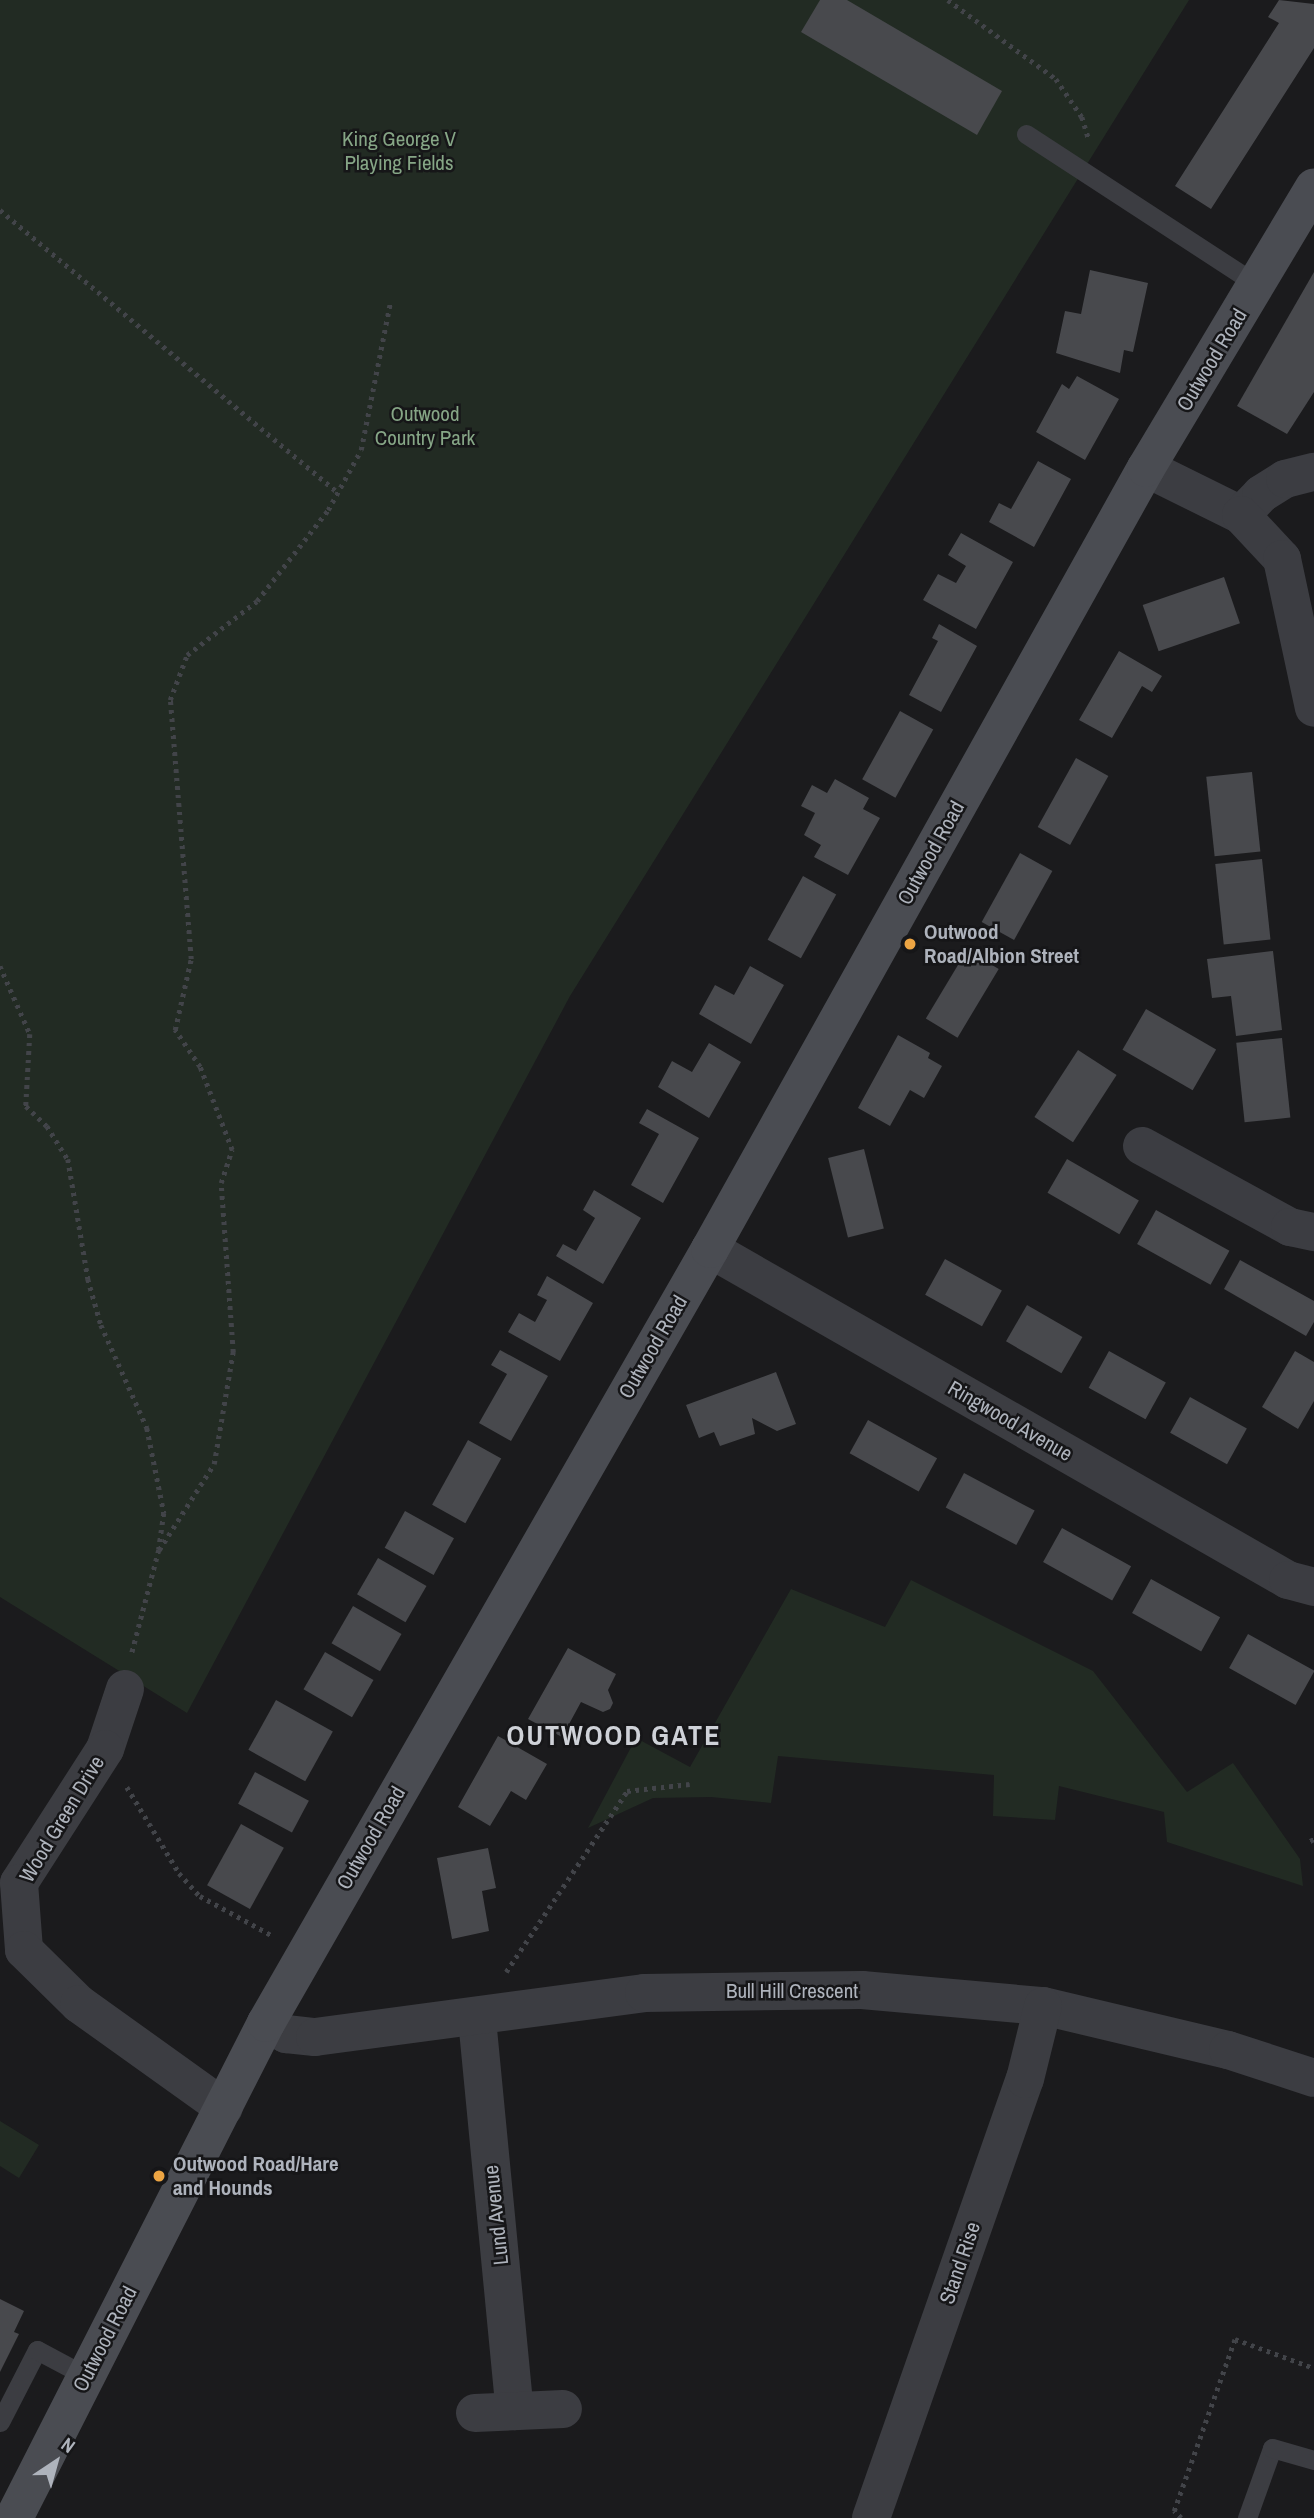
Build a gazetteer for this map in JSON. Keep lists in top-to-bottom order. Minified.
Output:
{"streets":{"street":["Outwood Road","Ringwood Avenue","Wood Green Drive","Bull Hill Crescent","Lund Avenue","Stand Rise"]},"crossings":[["Outwood Road","Ringwood Avenue"],["Outwood Road","Wood Green Drive"],["Outwood Road","Bull Hill Crescent"],["Bull Hill Crescent","Lund Avenue"],["Bull Hill Crescent","Stand Rise"]],"districts":["OUTWOOD GATE"],"parks":["King George V Playing Fields","Outwood Country Park"],"places":["Outwood Road/Albion Street","Outwood Road/Hare and Hounds"],"north":"top right"}
